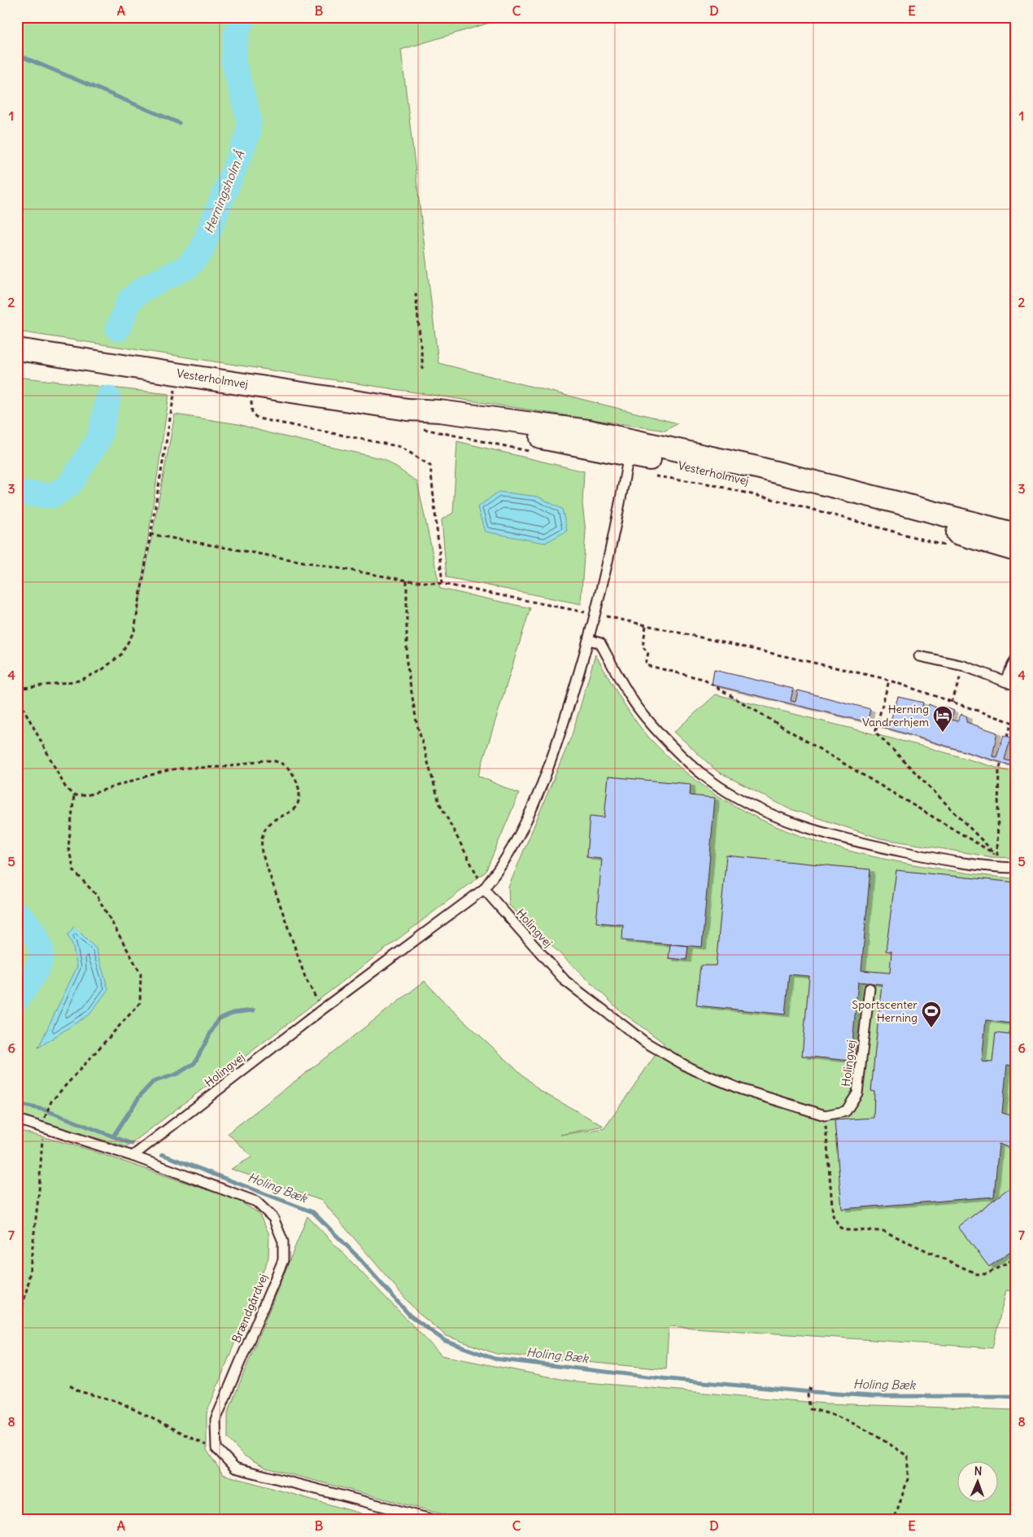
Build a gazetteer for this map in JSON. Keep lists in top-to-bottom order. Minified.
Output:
{"streets":{"street":["Vesterholmvej"],"lane":["Holingvej","Brændgårdvej"]},"crossings":[["Holingvej","Brændgårdvej"]],"water":["Herningsholm Å","Holing Bæk"],"places":{"hotel":["Herning Vandrerhjem"],"sports":["Sportscenter Herning"]},"north":"top","grid":{"columns":["A","B","C","D","E"],"rows":["1","2","3","4","5","6","7","8"]}}
